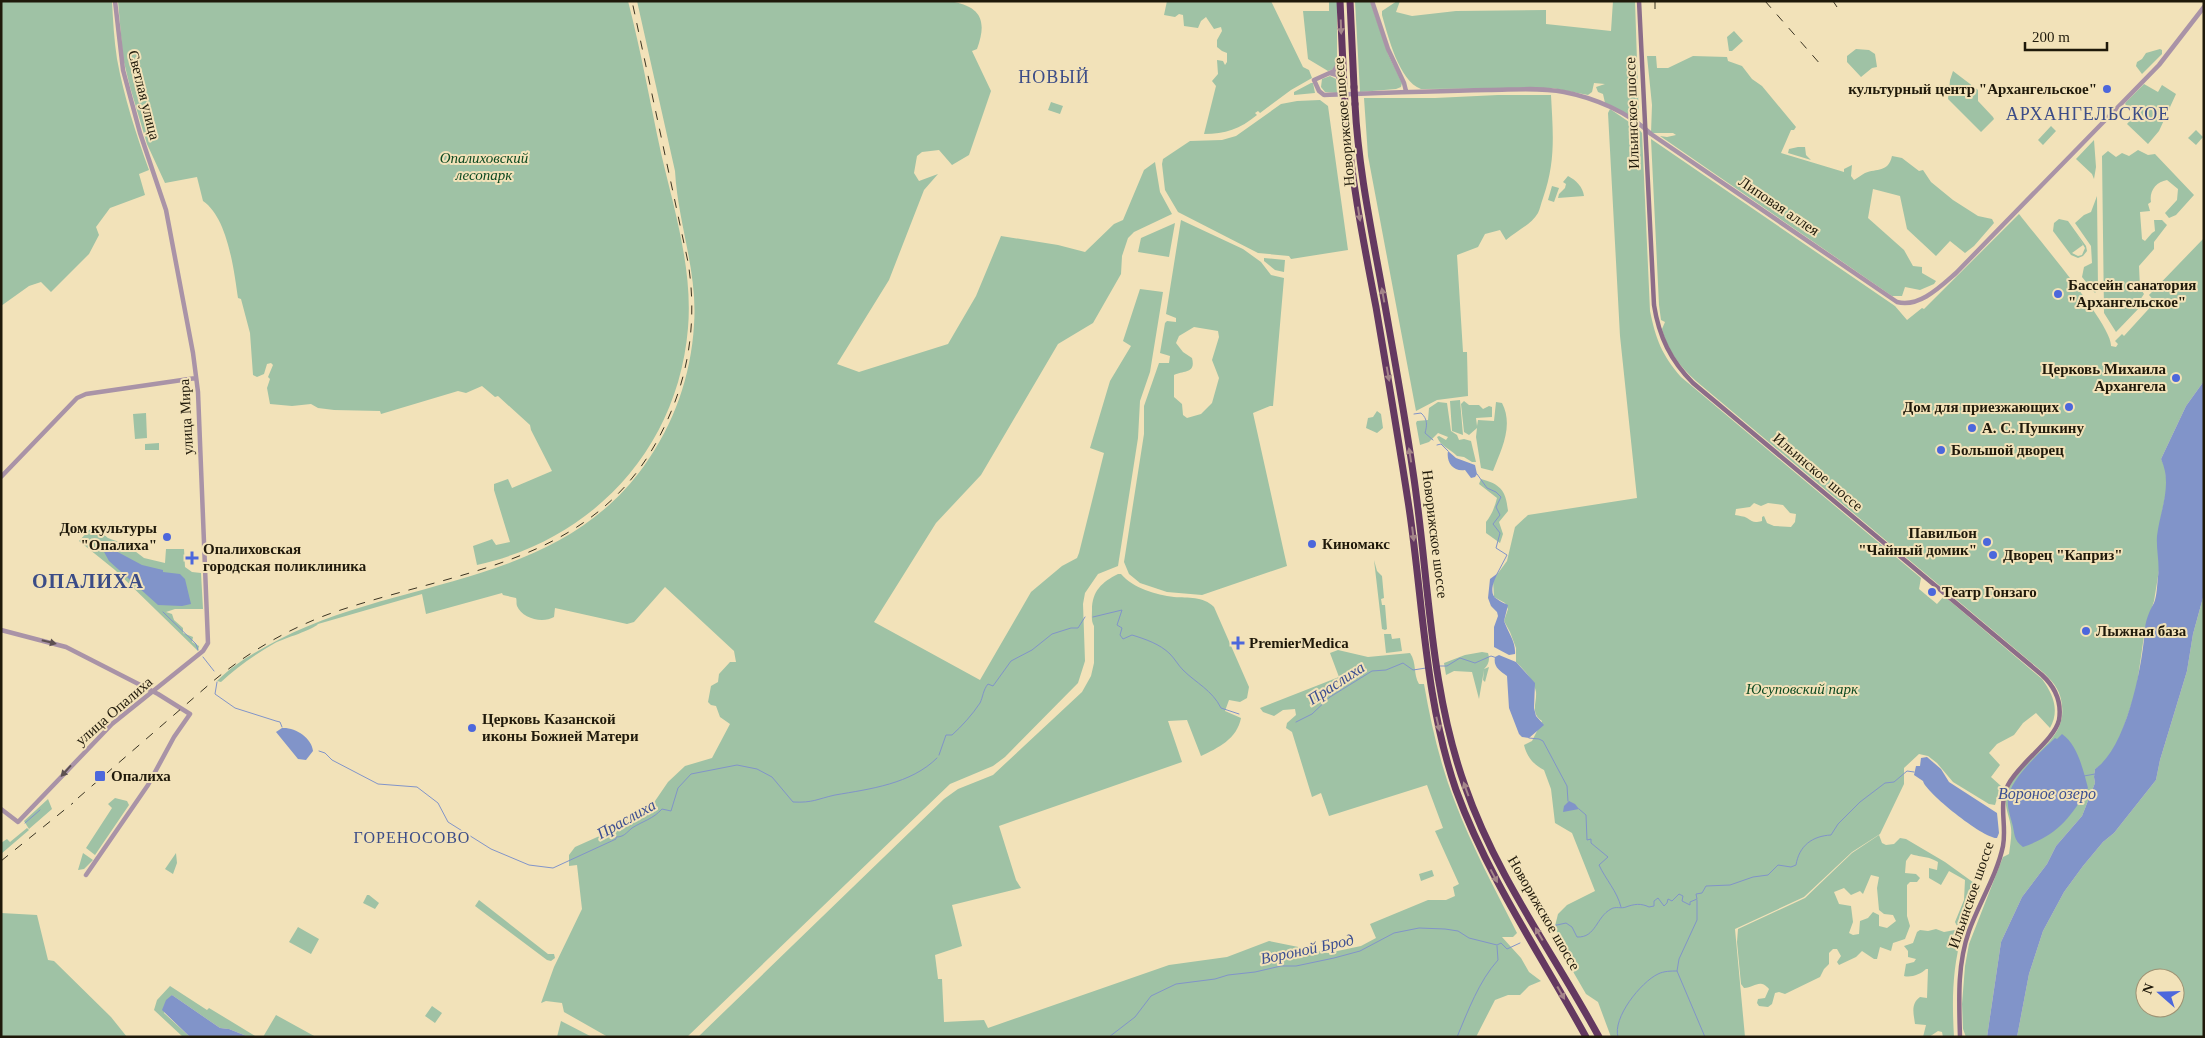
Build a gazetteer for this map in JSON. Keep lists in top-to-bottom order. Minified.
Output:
{"streets":{"highway":["Новорижское шоссе"],"main road":["Ильинское шоссе"],"street":["Светлая улица","Липовая аллея","улица Мира","улица Опалиха"]},"crossings":[["Светлая улица","улица Мира"],["Ильинское шоссе","Липовая аллея"],["улица Мира","улица Опалиха"]],"one_way":["улица Опалиха"],"districts":["НОВЫЙ","АРХАНГЕЛЬСКОЕ","ОПАЛИХА","ГОРЕНОСОВО"],"water":["Праслиха","Вороное озеро","Вороной Брод"],"parks":["Опалиховский лесопарк","Юсуповский парк"],"places":{"other":["культурный центр \"Архангельское\"","Бассейн санатория \"Архангельское\"","Церковь Михаила Архангела","Дом для приезжающих","А. С. Пушкину","Большой дворец","Дом культуры \"Опалиха\"","Павильон \"Чайный домик\"","Киномакс","Дворец \"Каприз\"","Театр Гонзаго","Лыжная база","Церковь Казанской иконы Божией Матери"],"health":["Опалиховская городская поликлиника","PremierMedica"],"transit":["Опалиха"]},"scale_bar":"200 m","north":"left"}
